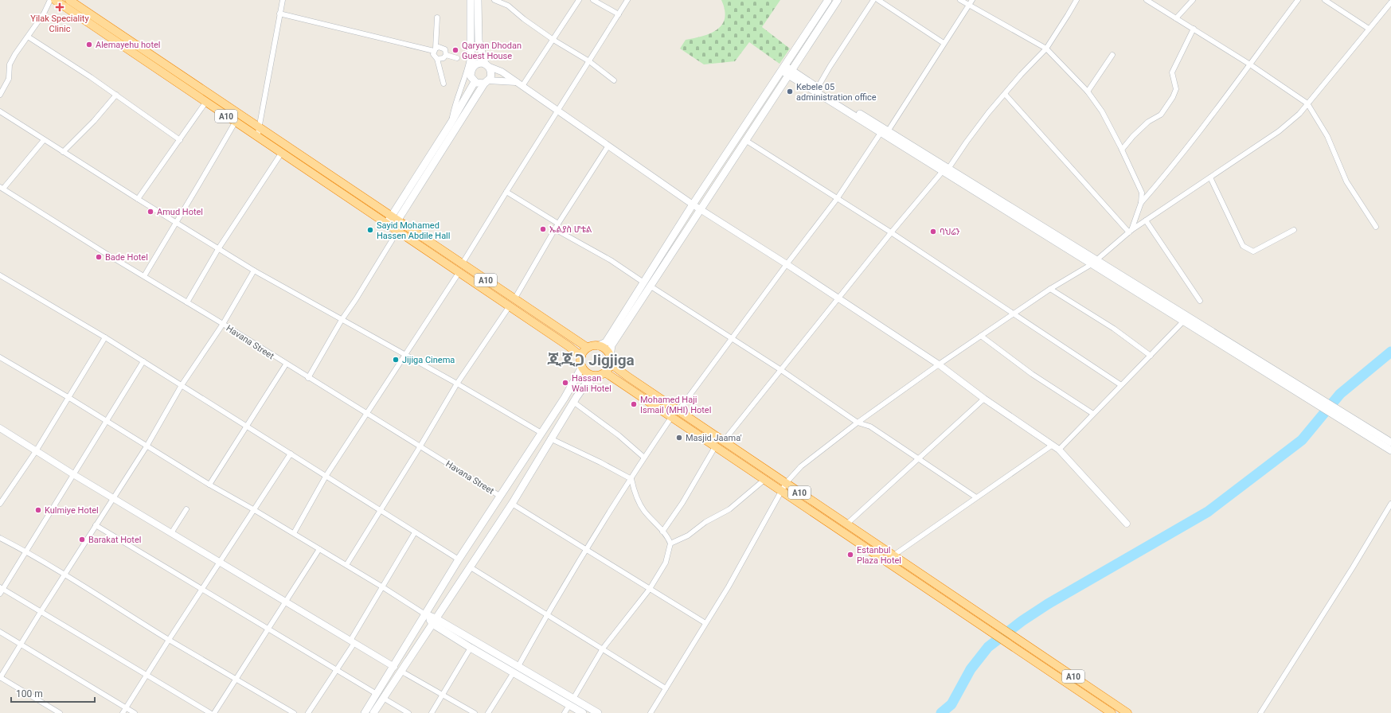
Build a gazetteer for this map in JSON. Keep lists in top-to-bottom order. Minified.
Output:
{"streets":{"highway":["A10"],"street":["Havana Street"]},"districts":["ጂጂጋ Jigjiga"],"places":{"health":["Yilak Speciality Clinic"],"other":["Alemayehu hotel","Qaryan Dhodan Guest House","Kebele 05 administration office","Amud Hotel","ኤልያስ ሆቴል","Sayid Mohamed Hassen Abdile Hall","ባህሬን","Bade Hotel","Jijiga Cinema","Hassan Wali Hotel","Mohamed Haji Ismail (MHI) Hotel","Masjid Jaama'","Kulmiye Hotel","Barakat Hotel","Estanbul Plaza Hotel"]},"scale_bar":"100 m"}
